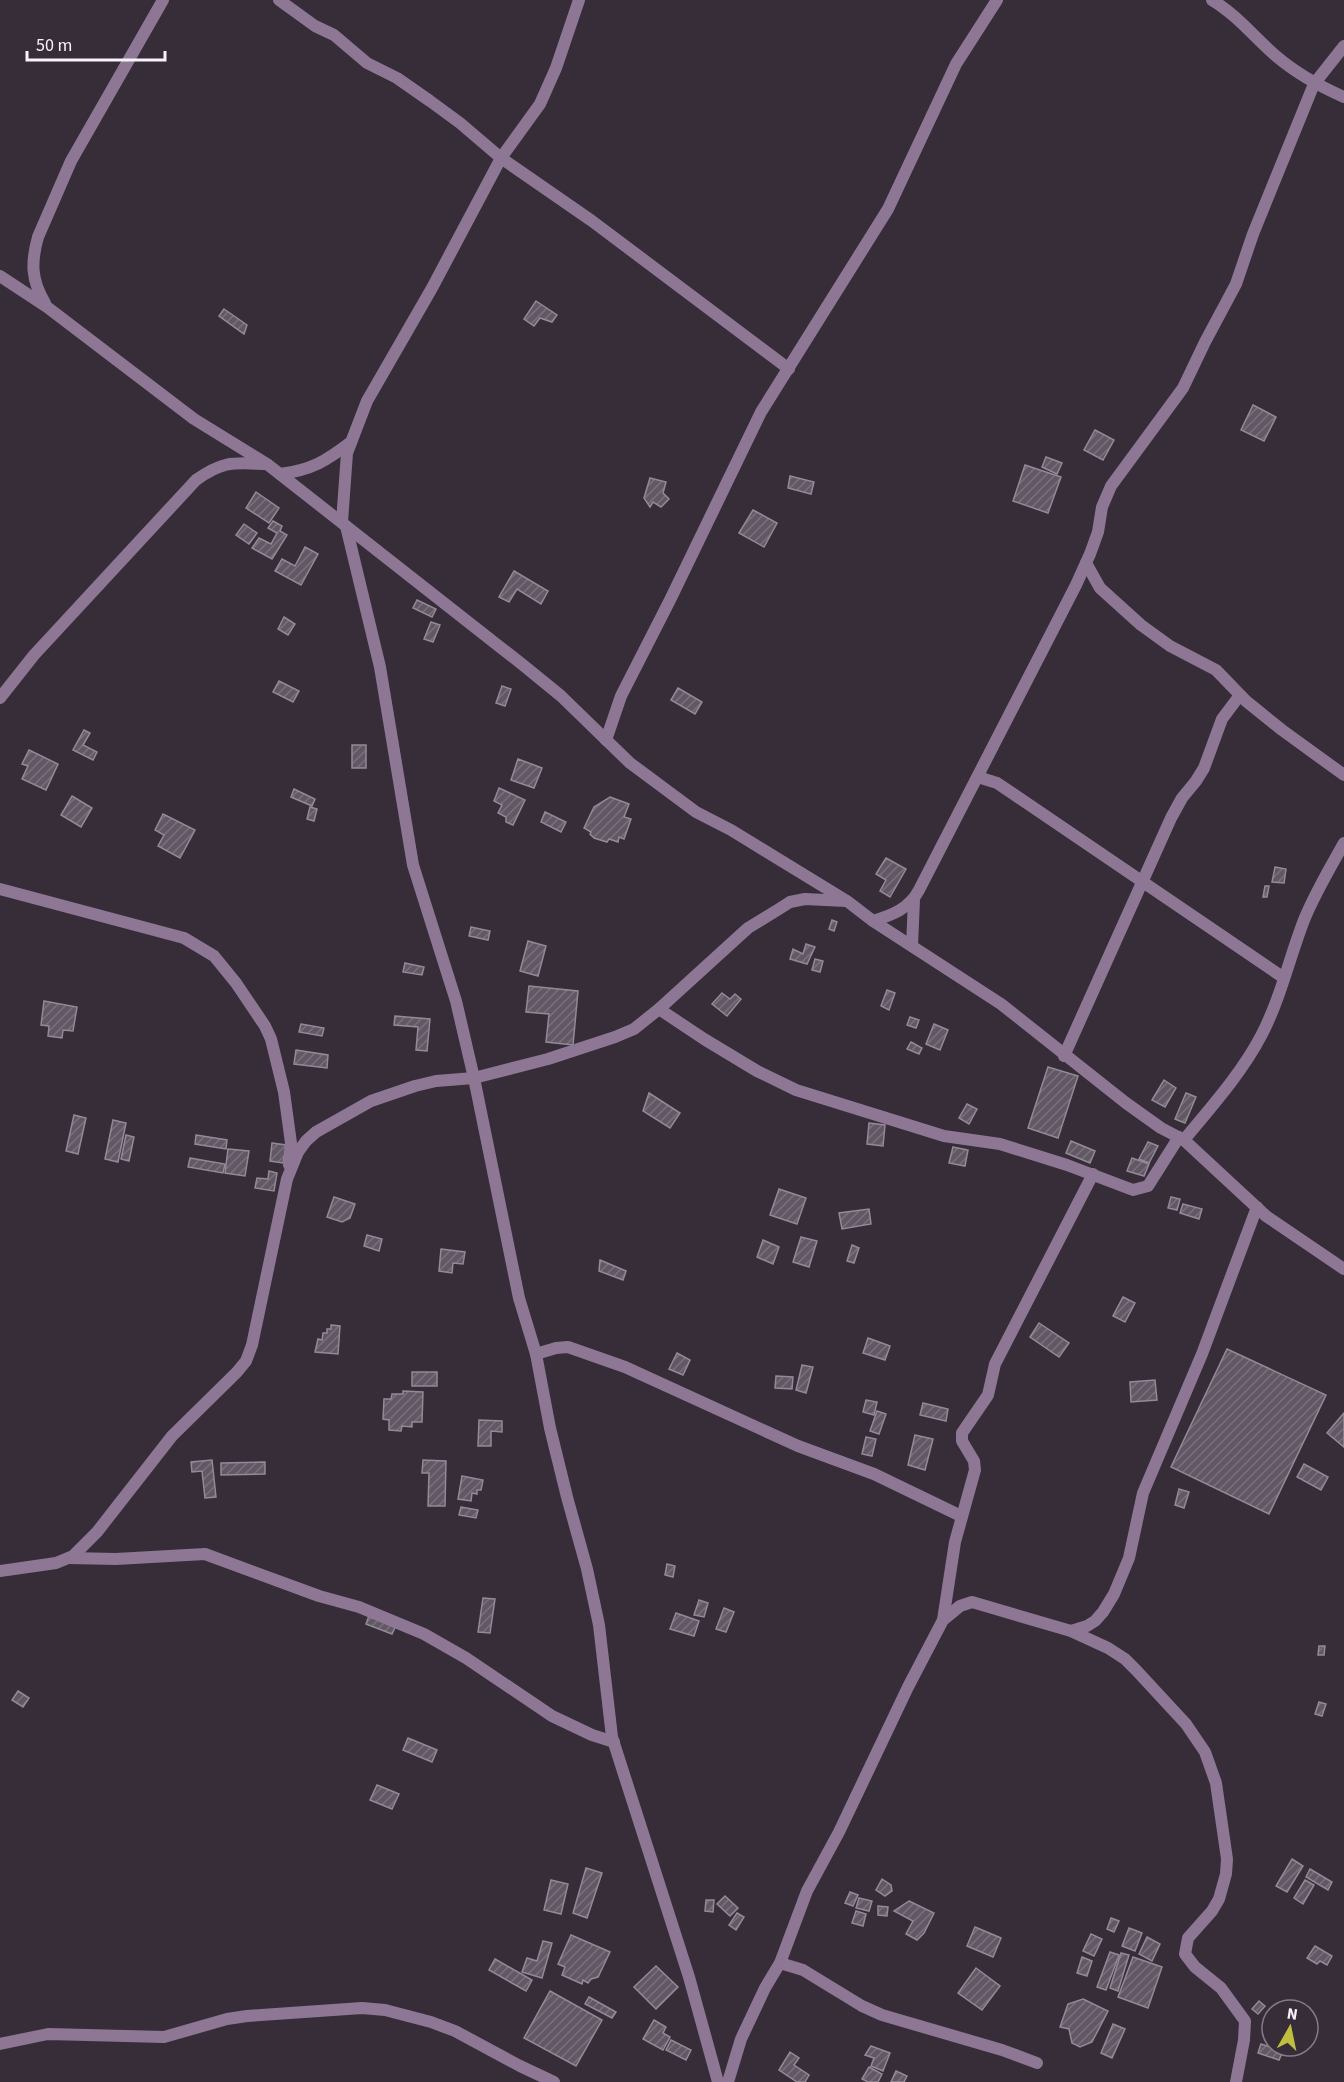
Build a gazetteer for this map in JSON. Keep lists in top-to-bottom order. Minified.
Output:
{"scale_bar":"50 m","north":"top"}
